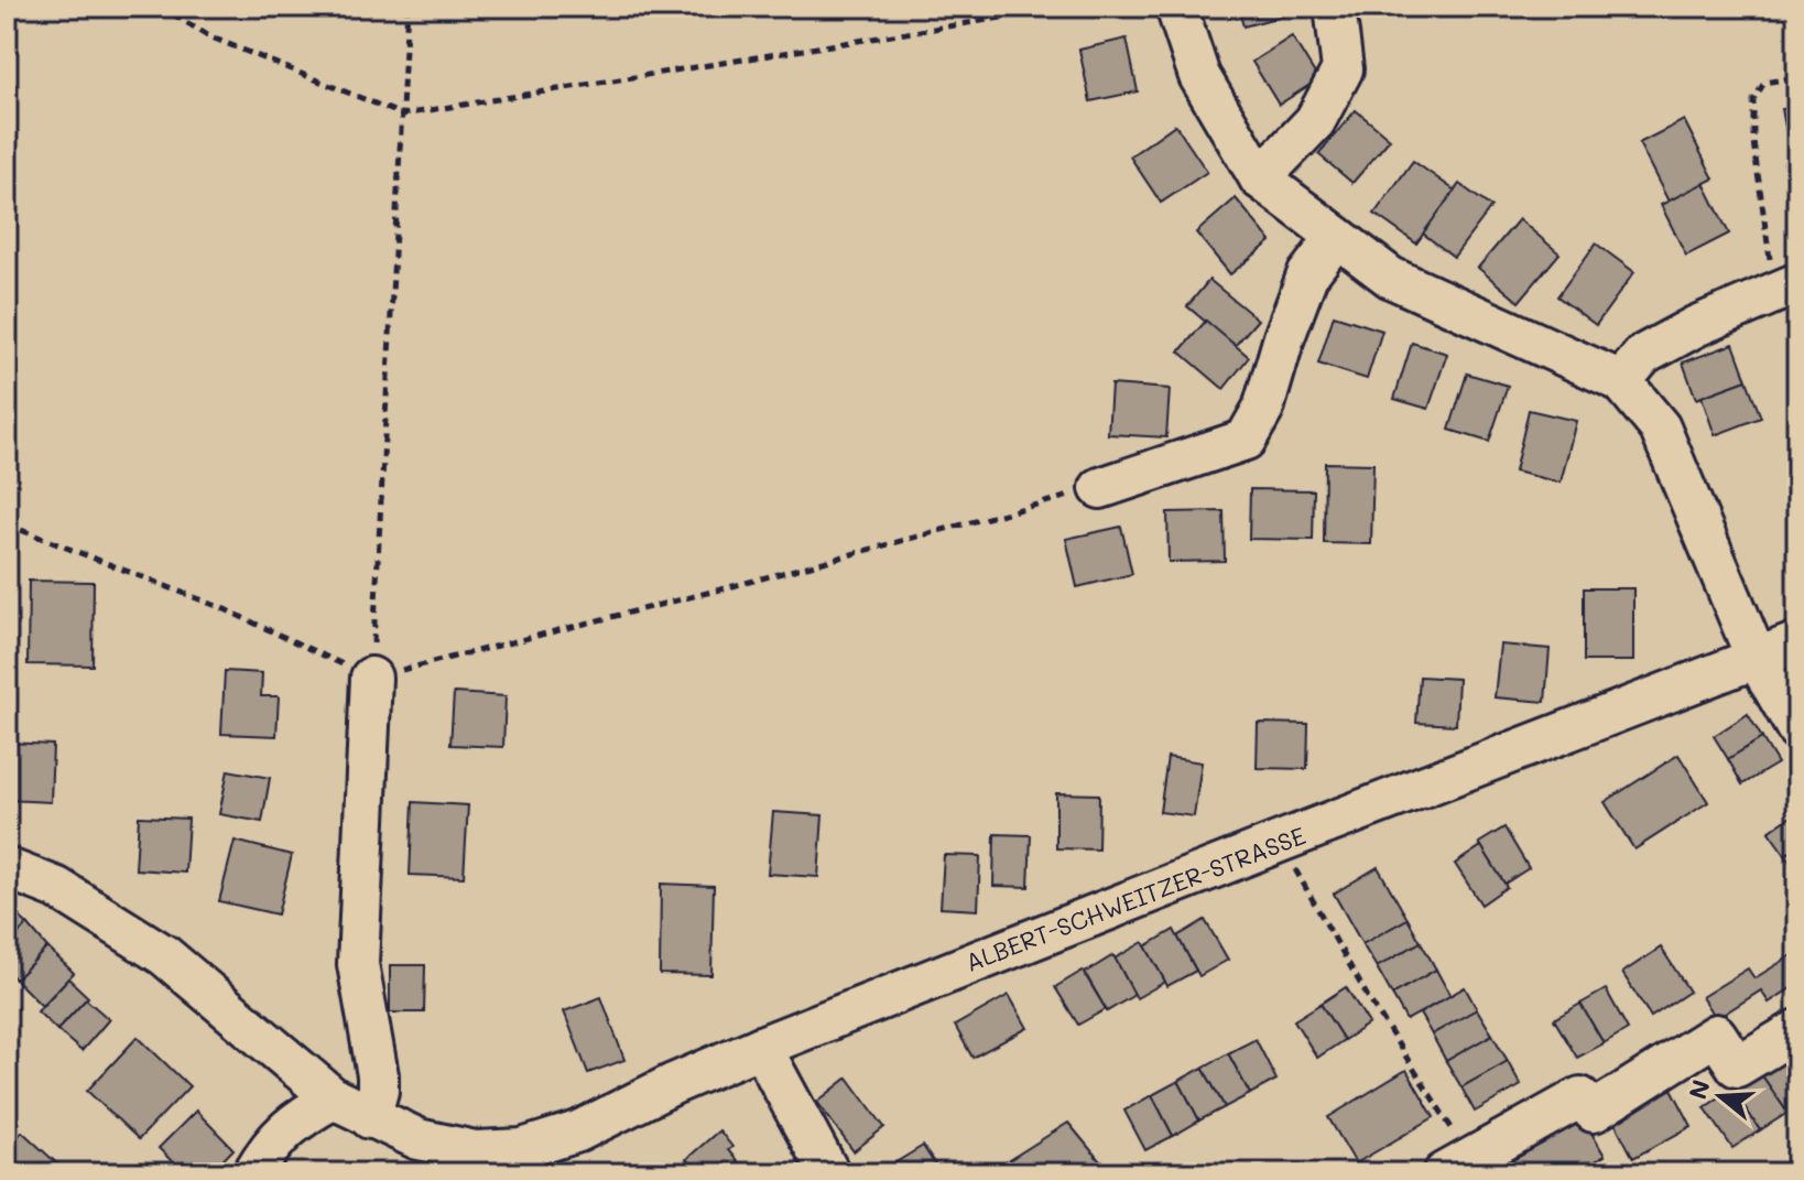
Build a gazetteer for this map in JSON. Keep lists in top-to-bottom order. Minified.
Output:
{"streets":{"street":["ALBERT-SCHWEITZER-STRASSE"]},"north":"left"}
